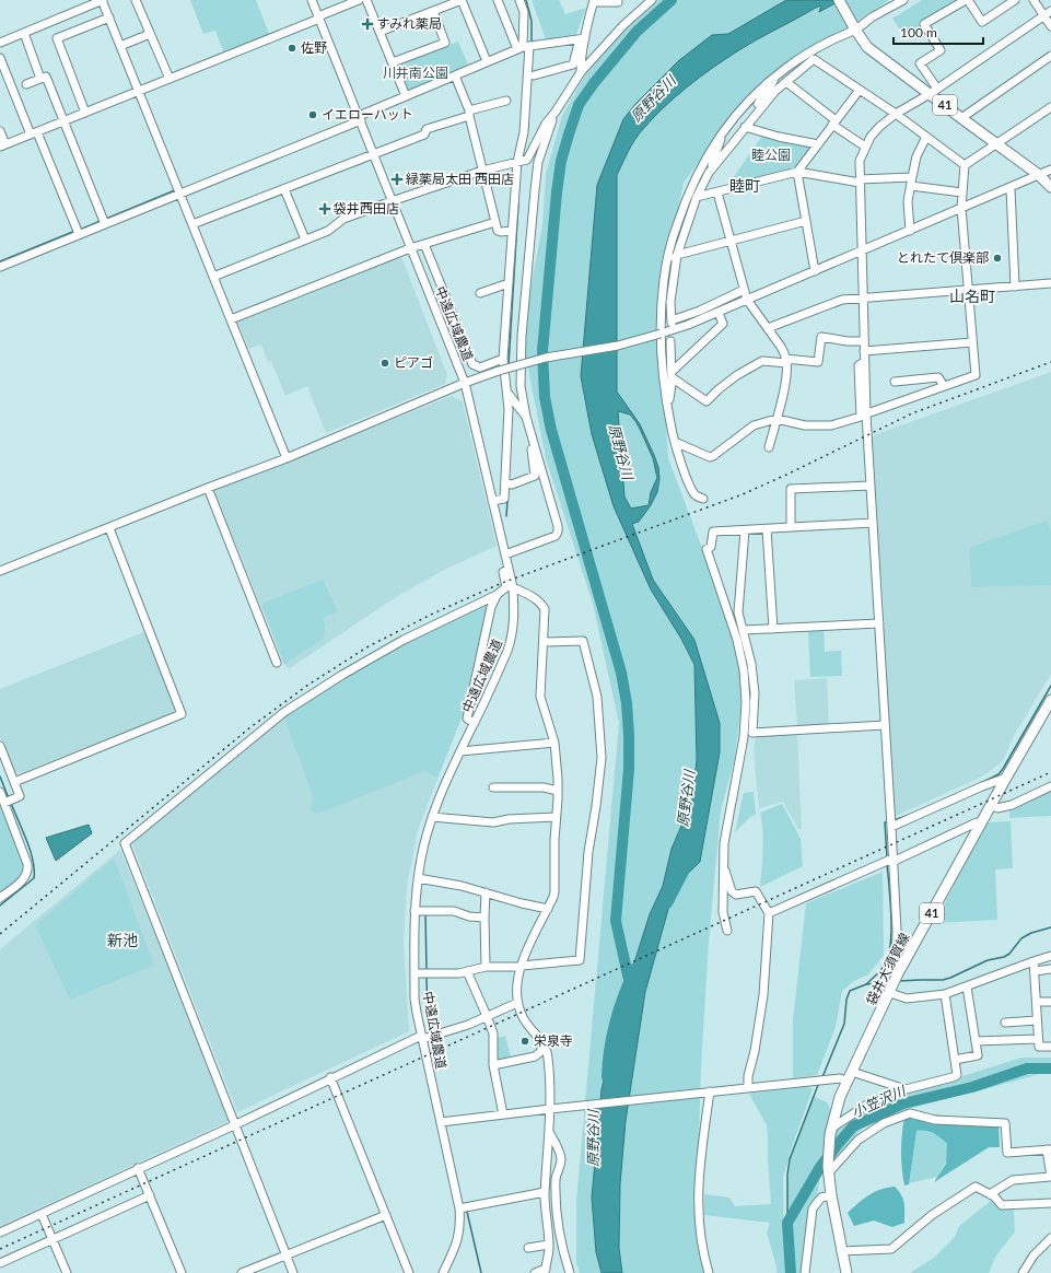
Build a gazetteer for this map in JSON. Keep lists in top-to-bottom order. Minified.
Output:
{"streets":{"main road":["41","袋井大須賀線"],"street":["中遠広域農道"]},"districts":["睦町","山名町","新池"],"water":["原野谷川","小笠沢川"],"parks":["川井南公園","睦公園"],"places":{"health":["すみれ薬局","緑薬局太田 西田店","袋井西田店"],"other":["佐野","イエローハット","とれたて倶楽部","ピアゴ","栄泉寺"]},"scale_bar":"100 m"}
